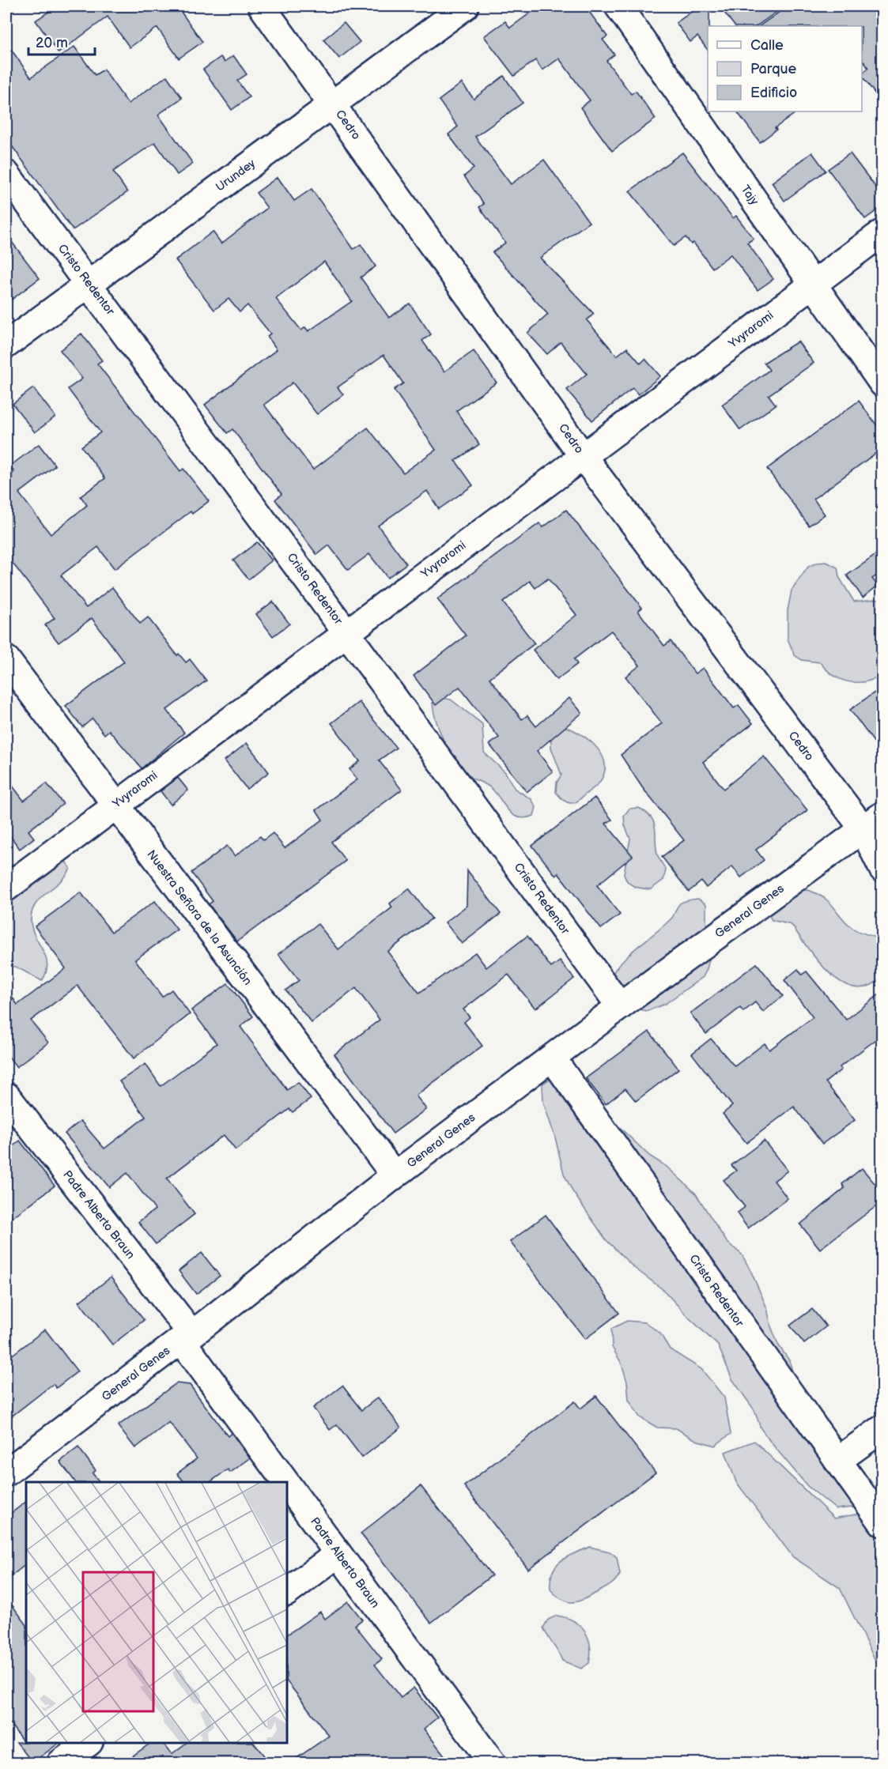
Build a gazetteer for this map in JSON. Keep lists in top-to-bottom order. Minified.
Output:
{"streets":{"street":["Cedro","Urundey","Tajy","Cristo Redentor","Yvyraromi","General Genes","Nuestra Señora de la Asunción","Padre Alberto Braun"]},"crossings":[["Cedro","Urundey"],["Cedro","Yvyraromi"],["Cedro","General Genes"],["Urundey","Cristo Redentor"],["Tajy","Yvyraromi"],["Cristo Redentor","Yvyraromi"],["Cristo Redentor","General Genes"],["Yvyraromi","Nuestra Señora de la Asunción"],["General Genes","Nuestra Señora de la Asunción"],["General Genes","Padre Alberto Braun"]],"legend":["Calle","Parque","Edificio"],"scale_bar":"20 m"}
